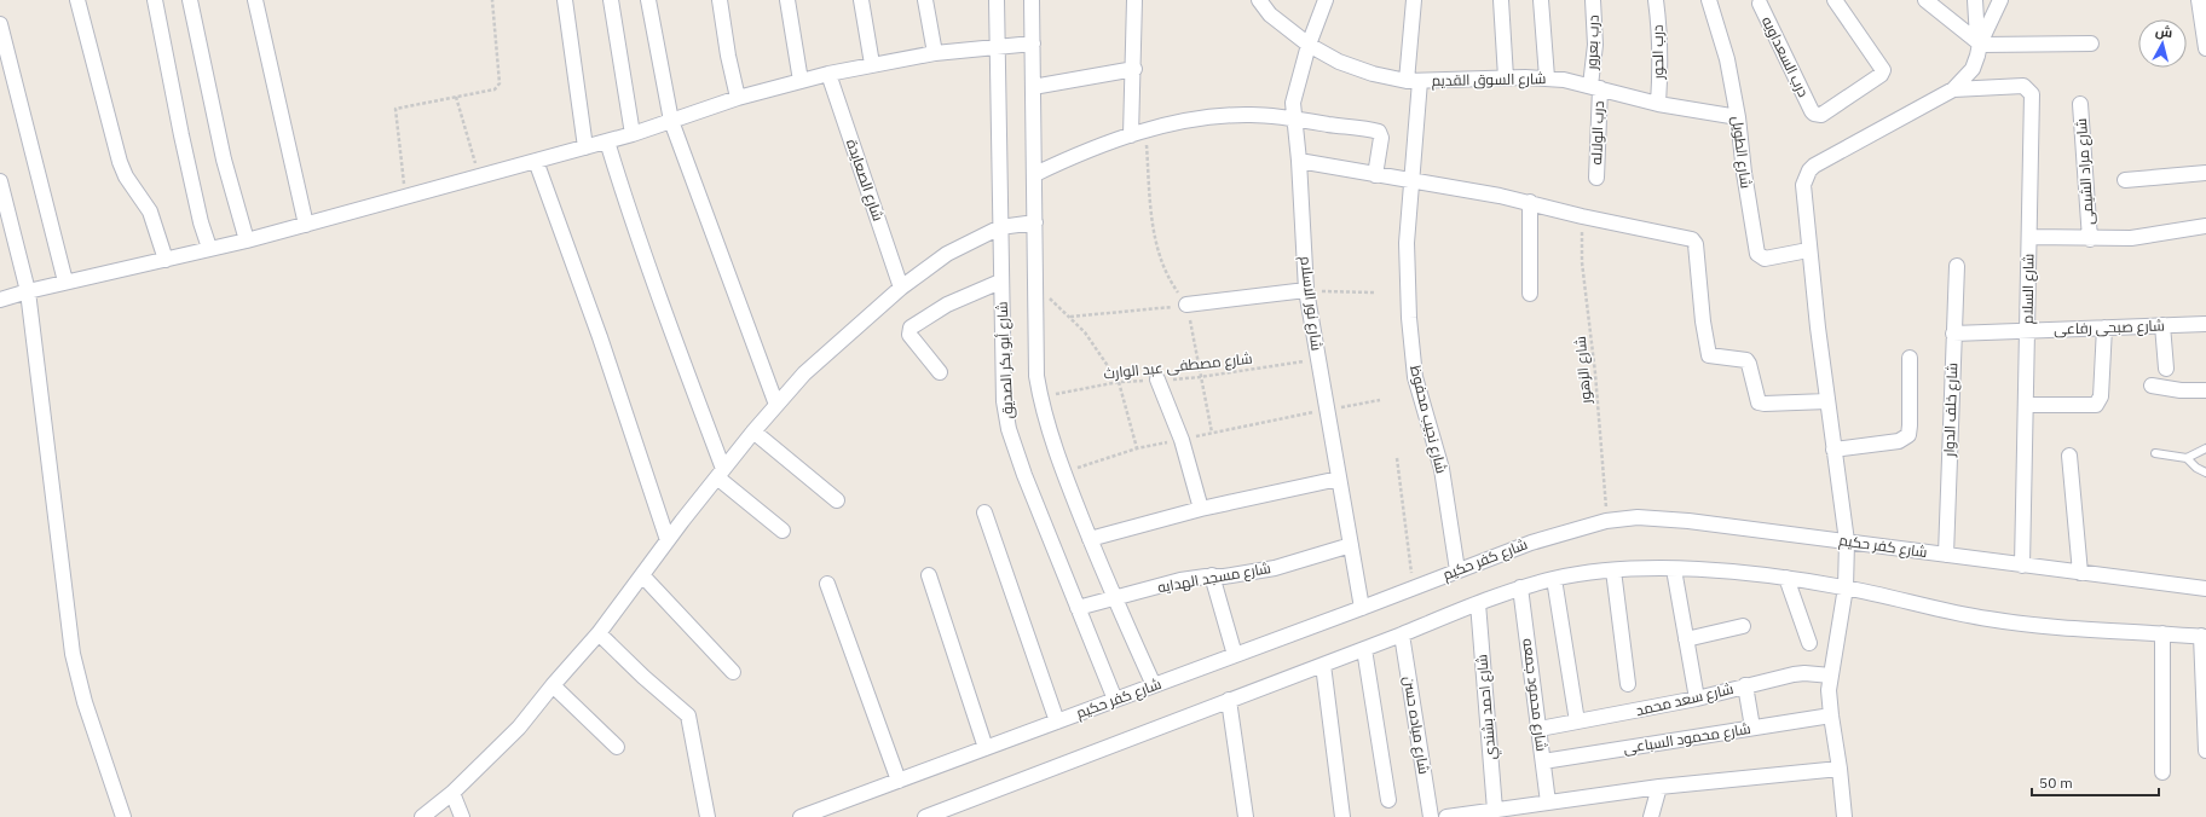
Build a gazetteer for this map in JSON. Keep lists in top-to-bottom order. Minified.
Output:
{"streets":{"street":["درب بعرور","درب الحور","درب السعداويه","شارع السوق القديم","درب الولاله","شارع الطويل","شارع مراد الشيمى","شارع الصعايدة","شارع السلام","شارع نور الاسلام","شارع صبحى رفاعى","شارع أبو بكر الصديق","شارع خلف الدوار","شارع نجيب محفوظ","شارع كفر حكيم","شارع مسجد الهدايه","شارع محمود جمعه","شارع سعد محمد","شارع احمد بشندي","شارع مياده حسن","شارع محمود السباعى"],"path":["شارع مصطفى عبد الوارث","شارع الزهور"]},"crossings":[["درب بعرور","شارع السوق القديم"],["درب بعرور","درب الولاله"],["درب الحور","شارع السوق القديم"],["شارع السوق القديم","درب الولاله"],["شارع السوق القديم","شارع الطويل"],["شارع السوق القديم","شارع نور الاسلام"],["شارع السوق القديم","شارع نجيب محفوظ"],["شارع السلام","شارع صبحى رفاعى"],["شارع السلام","شارع كفر حكيم"],["شارع نور الاسلام","شارع مصطفى عبد الوارث"],["شارع نور الاسلام","شارع كفر حكيم"],["شارع نور الاسلام","شارع مسجد الهدايه"],["شارع صبحى رفاعى","شارع خلف الدوار"],["شارع أبو بكر الصديق","شارع كفر حكيم"],["شارع أبو بكر الصديق","شارع مسجد الهدايه"],["شارع الزهور","شارع كفر حكيم"],["شارع خلف الدوار","شارع كفر حكيم"],["شارع نجيب محفوظ","شارع كفر حكيم"],["شارع محمود جمعه","شارع سعد محمد"],["شارع محمود جمعه","شارع محمود السباعى"]],"scale_bar":"50 m","north":"top"}
